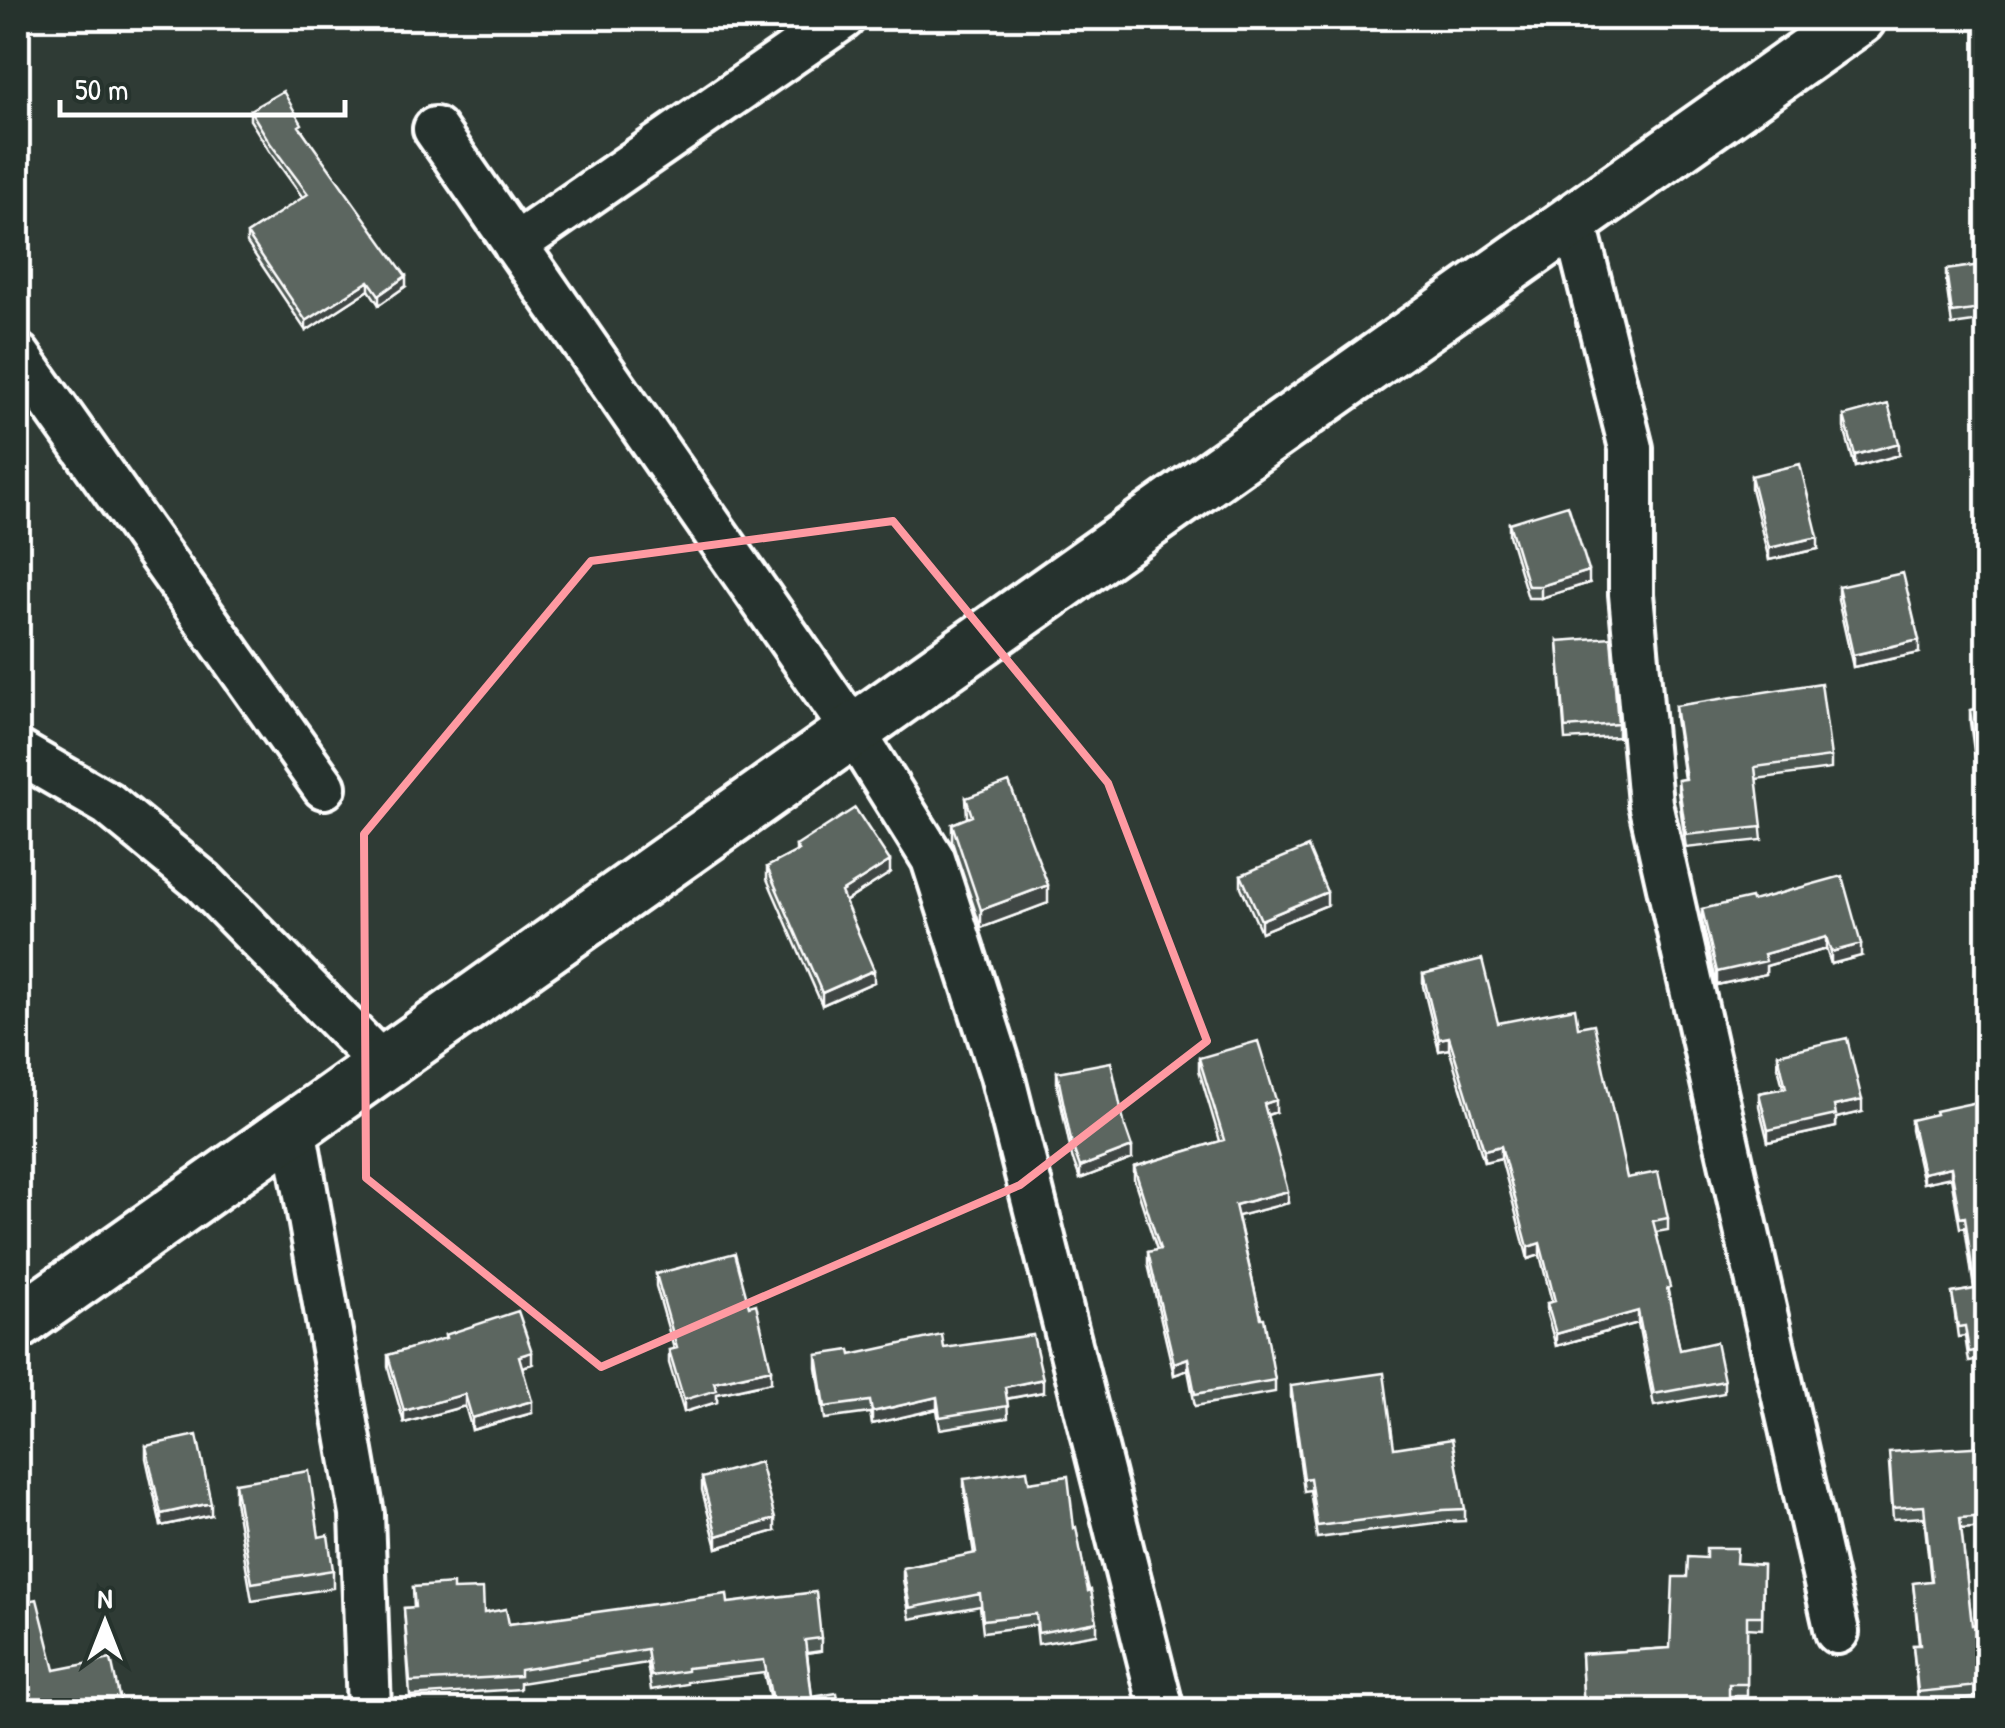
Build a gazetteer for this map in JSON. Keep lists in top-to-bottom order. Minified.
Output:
{"scale_bar":"50 m","north":"top"}
